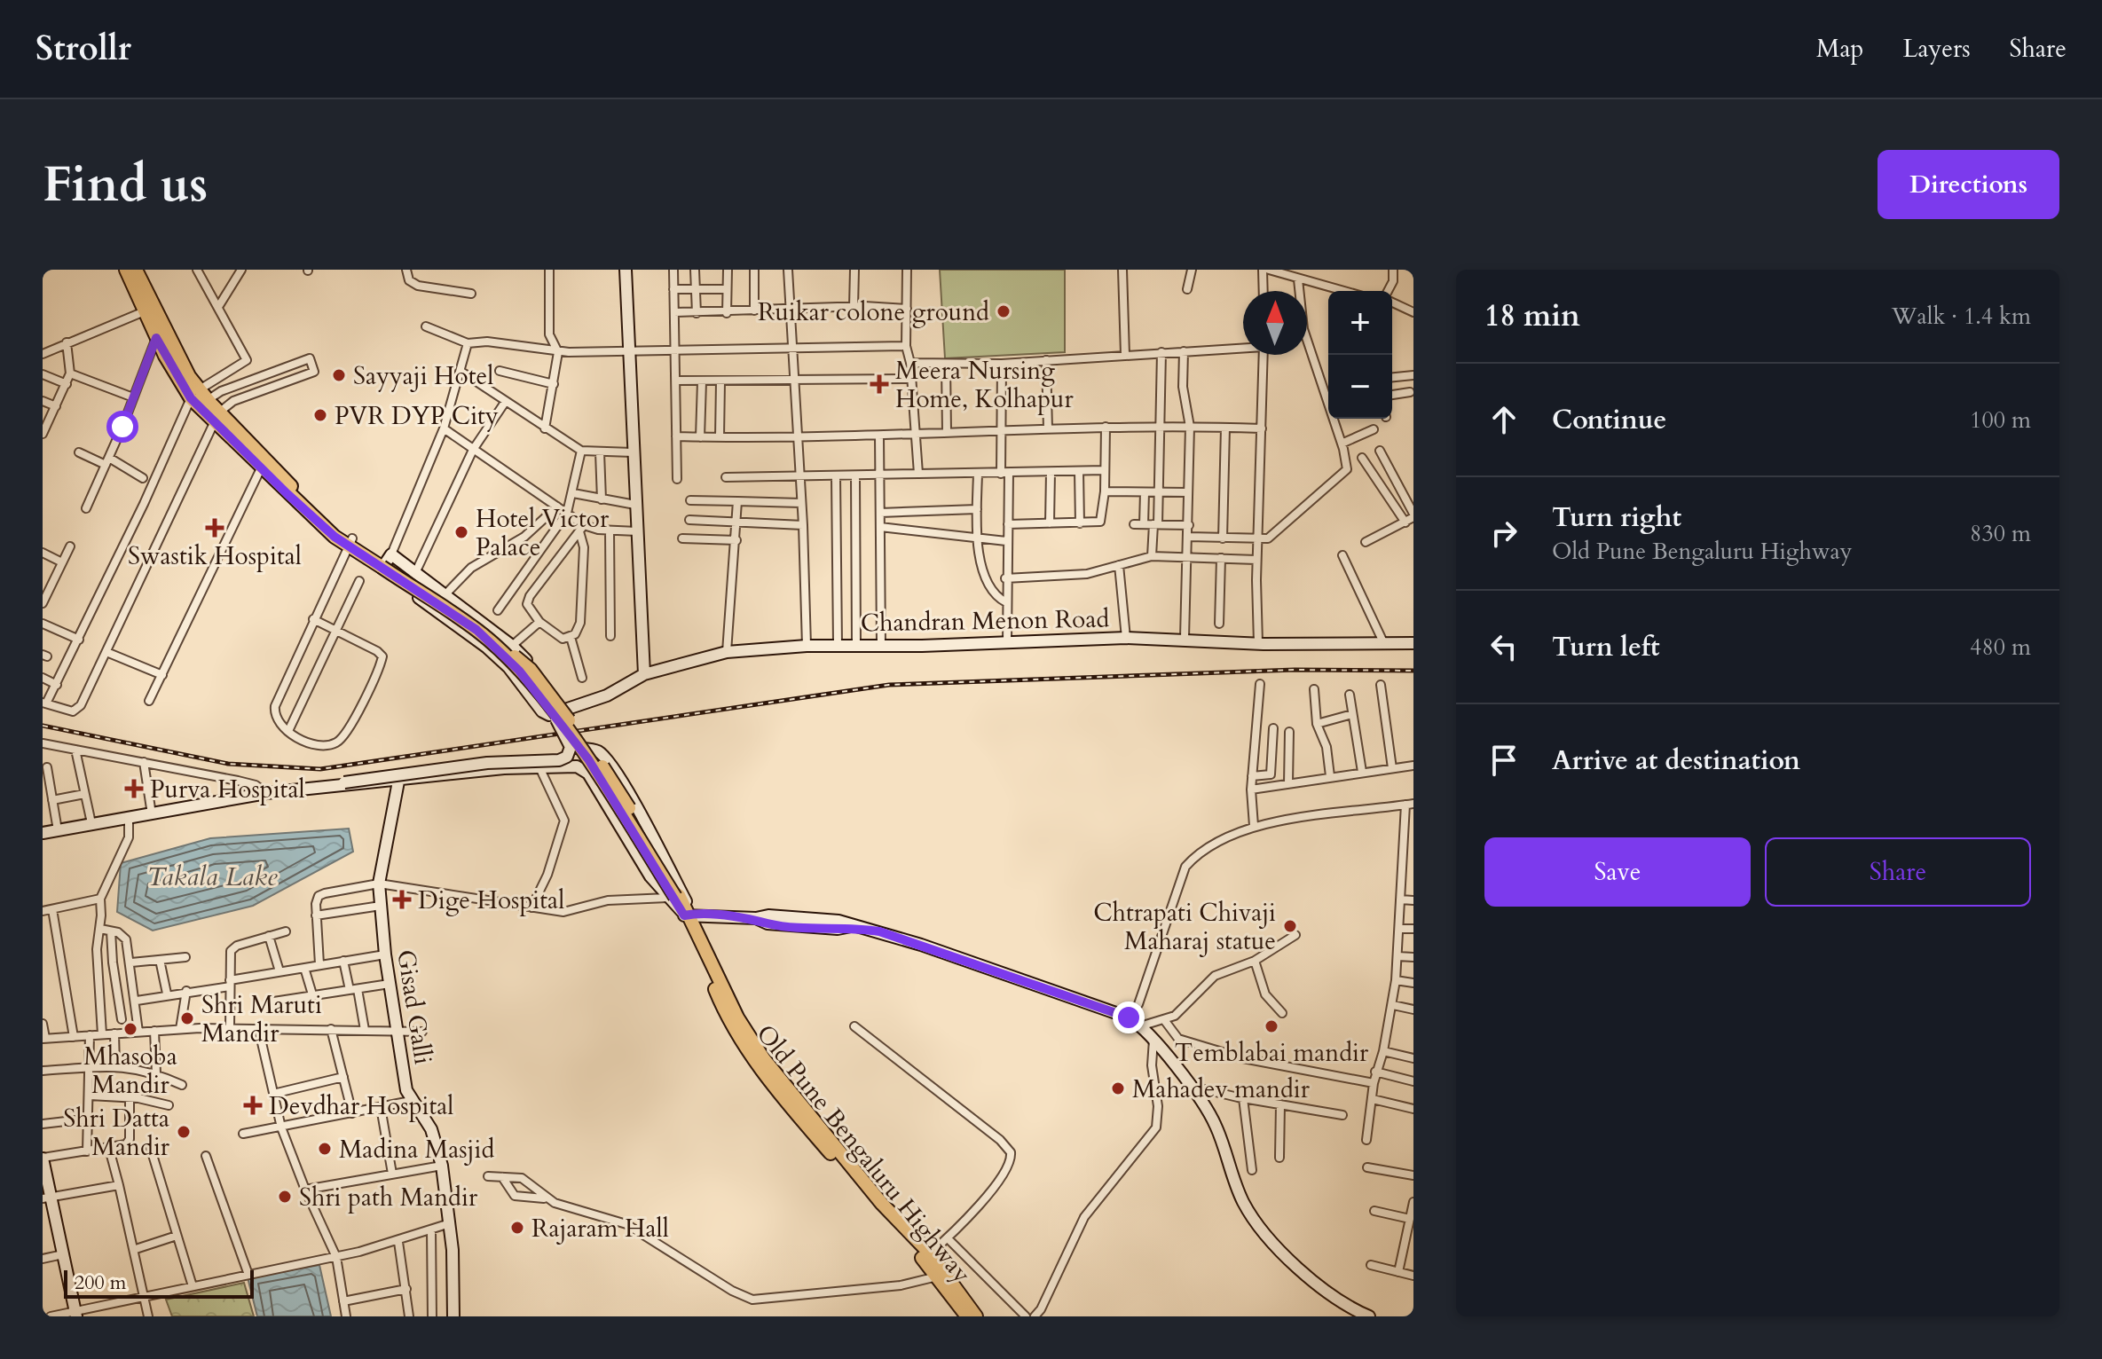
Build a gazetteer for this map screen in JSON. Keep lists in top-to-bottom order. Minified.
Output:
{"streets":{"main road":["Old Pune Bengaluru Highway"],"street":["Chandran Menon Road","Gisad Galli"]},"water":["Takala Lake"],"places":{"other":["Ruikar colone ground","Sayyaji Hotel","PVR DYP City","Hotel Victor Palace","Chtrapati Chivaji Maharaj statue","Shri Maruti Mandir","Temblabai mandir","Mhasoba Mandir","Mahadev mandir","Shri Datta Mandir","Madina Masjid","Shri path Mandir","Rajaram Hall"],"health":["Meera Nursing Home, Kolhapur","Swastik Hospital","Purva Hospital","Dige Hospital","Devdhar Hospital"]},"scale_bar":"200 m","north":"top","page":{"header":"Strollr","nav":["Map","Layers","Share"],"buttons":["Directions",["Save","Share"]],"title":"Find us","heading":["18 min","Walk · 1.4 km"],"map_buttons":["+","−"],"list":[["Continue","100 m"],["Turn right","Old Pune Bengaluru Highway","830 m"],["Turn left","480 m"],"Arrive at destination"],"scale":"200 m"}}
